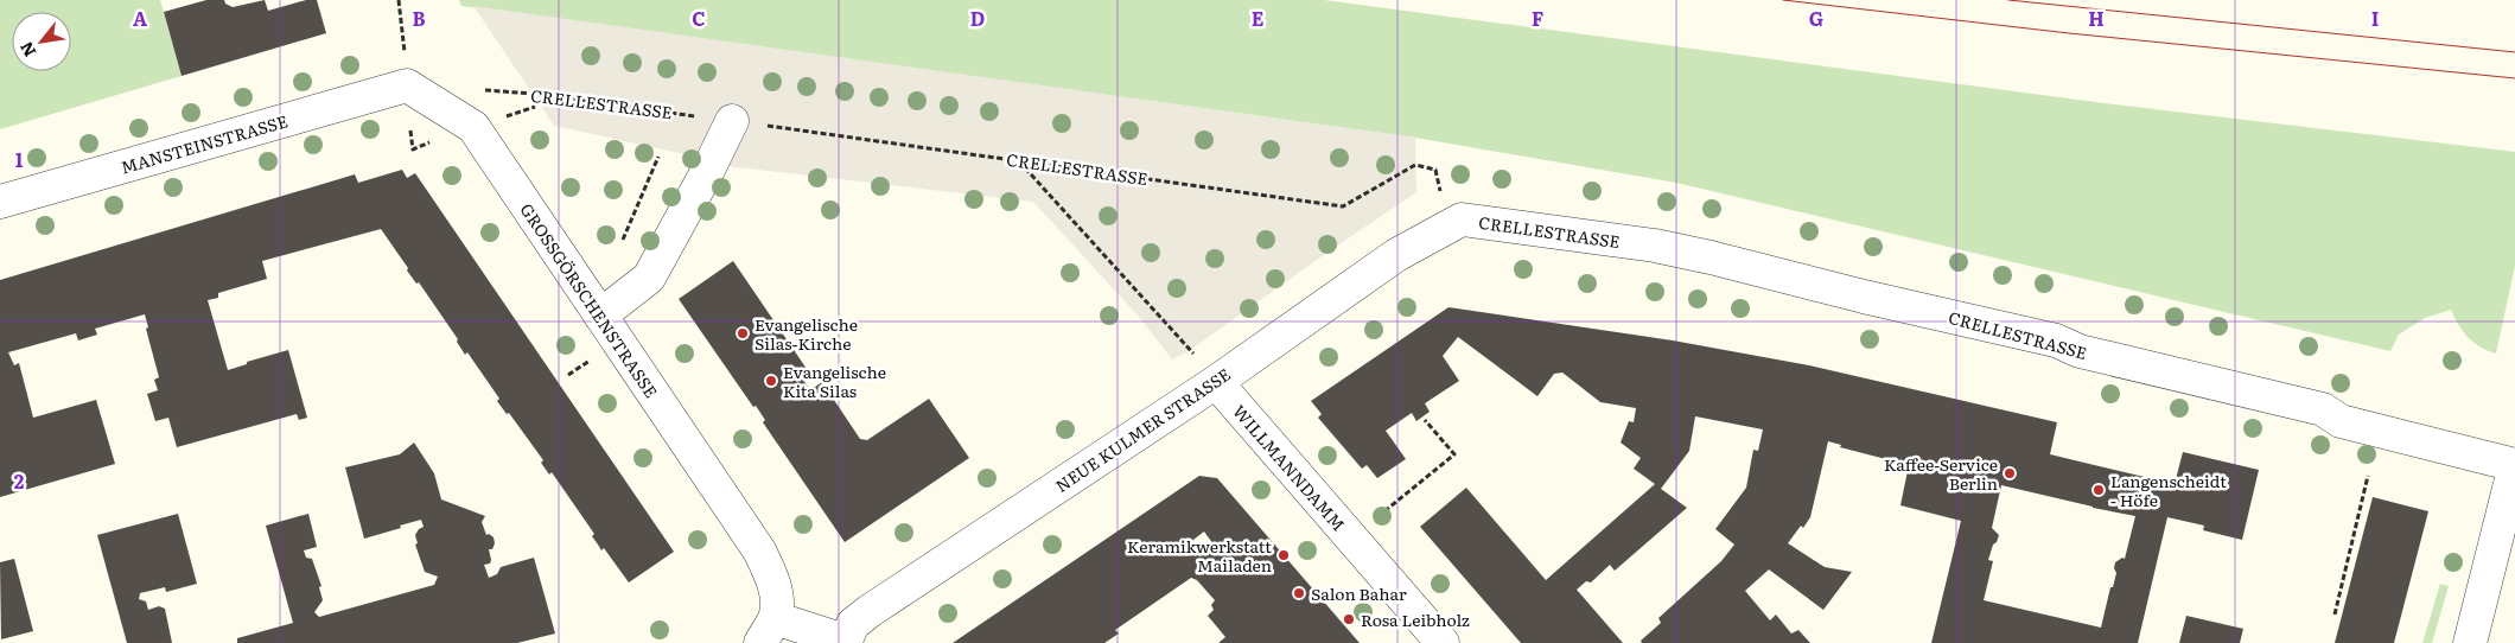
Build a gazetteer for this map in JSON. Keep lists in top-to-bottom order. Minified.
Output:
{"streets":{"street":["CRELLESTRASSE","MANSTEINSTRASSE","GROSSGÖRSCHENSTRASSE","NEUE KULMER STRASSE","WILLMANNDAMM"]},"crossings":[["CRELLESTRASSE","NEUE KULMER STRASSE"],["MANSTEINSTRASSE","GROSSGÖRSCHENSTRASSE"],["NEUE KULMER STRASSE","WILLMANNDAMM"]],"places":["Evangelische Silas-Kirche","Evangelische Kita Silas","Kaffee-Service Berlin","Langenscheidt - Höfe","Keramikwerkstatt Mailaden","Salon Bahar","Rosa Leibholz"],"north":"bottom left","grid":{"columns":["A","B","C","D","E","F","G","H","I"],"rows":["1","2"]}}
